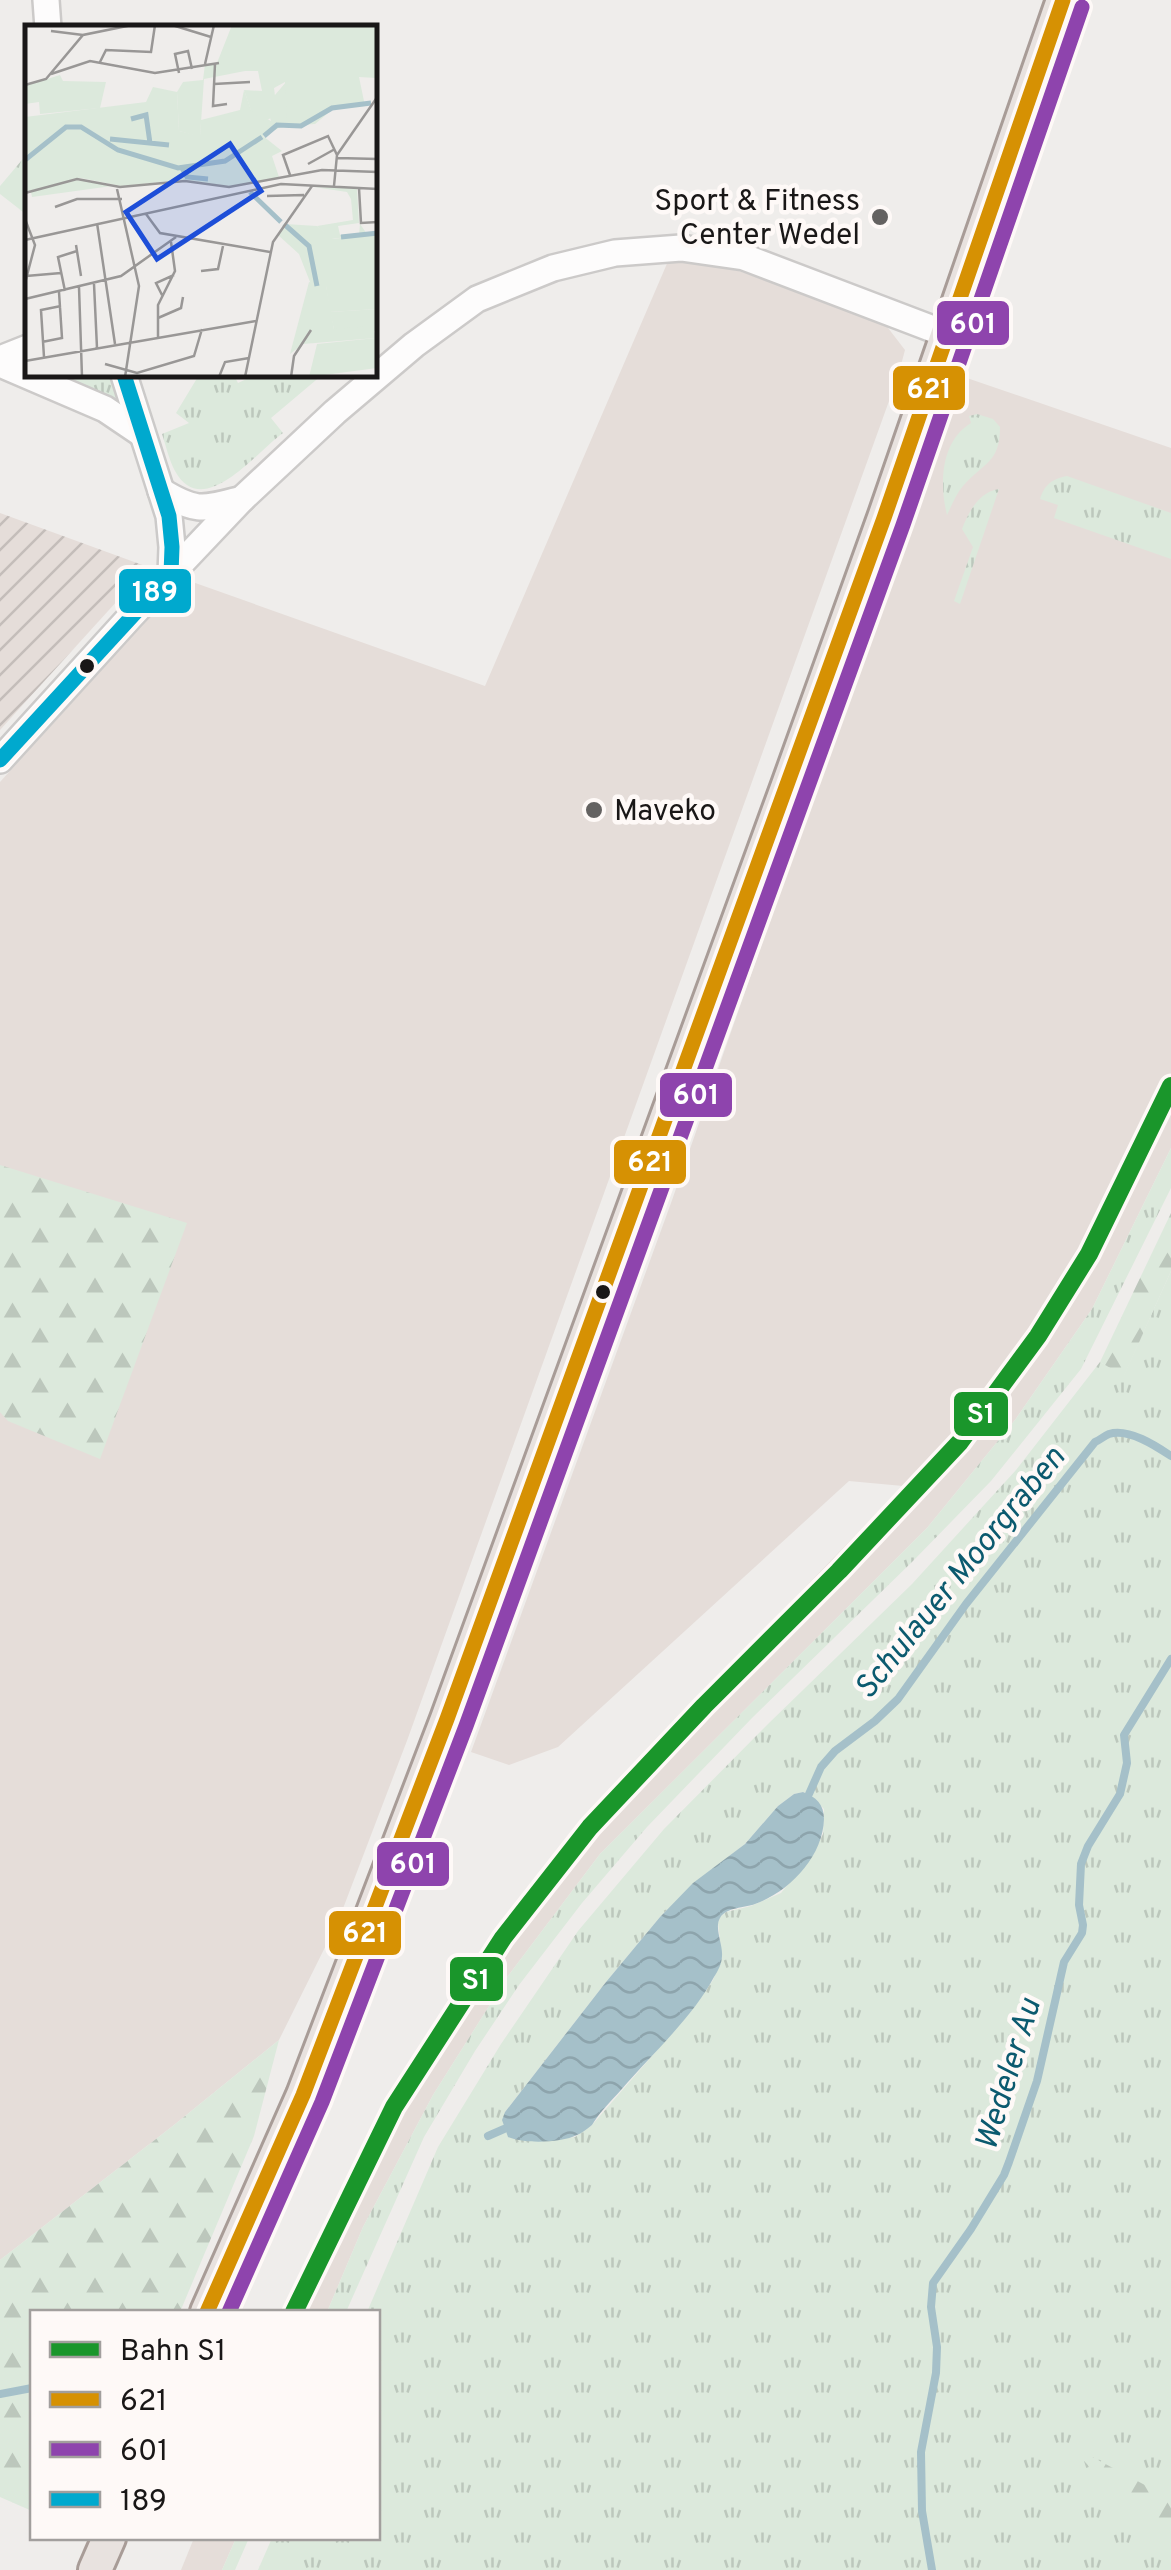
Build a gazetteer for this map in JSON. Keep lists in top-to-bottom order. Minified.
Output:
{"water":["Schulauer Moorgraben","Wedeler Au"],"places":["Sport & Fitness Center Wedel","Maveko"],"lines":["transit line 621","transit line 601","transit line 189","rail line S1"],"legend":["Bahn S1","621","601","189"]}
